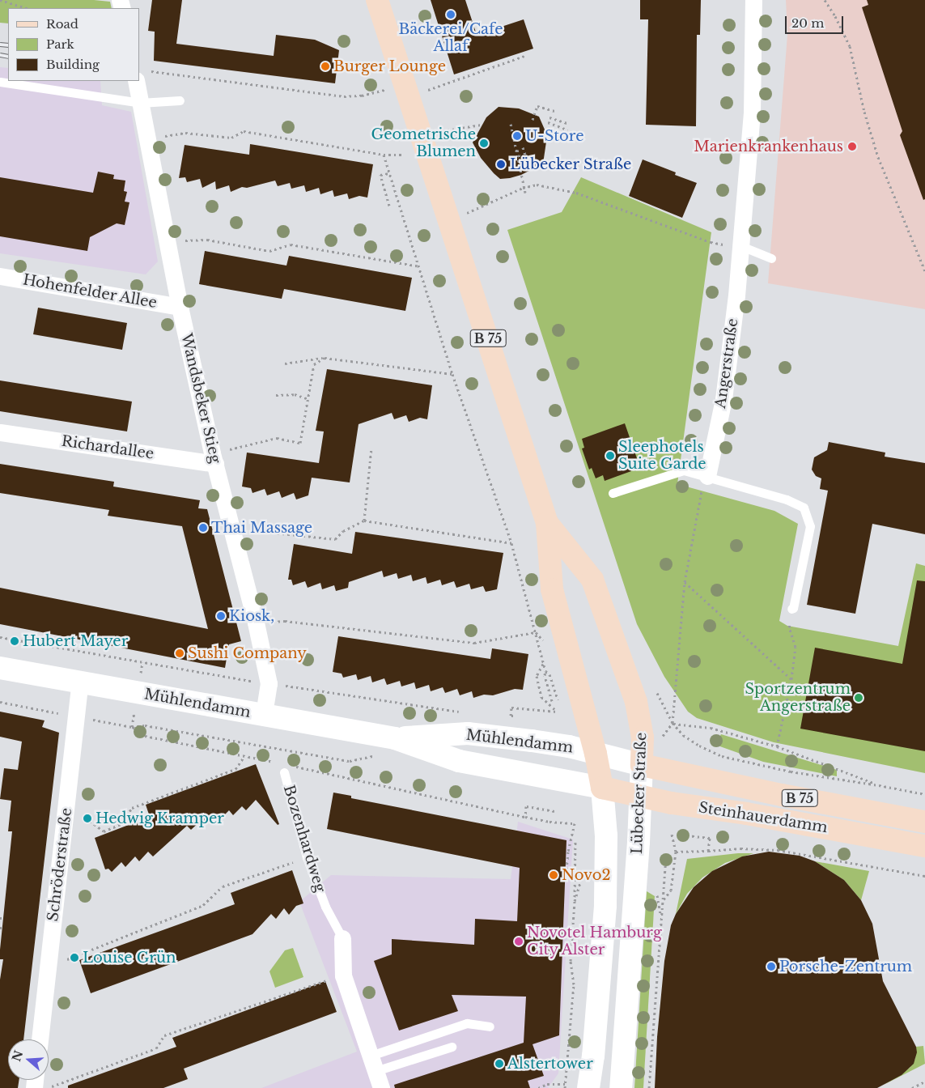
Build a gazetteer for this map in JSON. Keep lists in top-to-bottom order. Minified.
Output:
{"streets":{"main road":["B 75","Mühlendamm","Lübecker Straße","Steinhauerdamm"],"street":["Hohenfelder Allee","Angerstraße","Wandsbeker Stieg","Richardallee","Bozenhardweg","Schröderstraße"]},"crossings":[["Hohenfelder Allee","Wandsbeker Stieg"],["Wandsbeker Stieg","Richardallee"],["Wandsbeker Stieg","Mühlendamm"],["Mühlendamm","Lübecker Straße"],["Mühlendamm","Steinhauerdamm"],["Mühlendamm","Schröderstraße"],["Lübecker Straße","Steinhauerdamm"]],"places":["Bäckerei/Cafe Allaf","Burger Lounge","U-Store","Geometrische Blumen","Marienkrankenhaus","Lübecker Straße","Sleephotels Suite Garde","Thai Massage","Kiosk,","Hubert Mayer","Sushi Company","Sportzentrum Angerstraße","Hedwig Kramper","Novo2","Novotel Hamburg City Alster","Louise Grün","Porsche-Zentrum","Alstertower"],"legend":["Road","Park","Building"],"scale_bar":"20 m","north":"left"}
